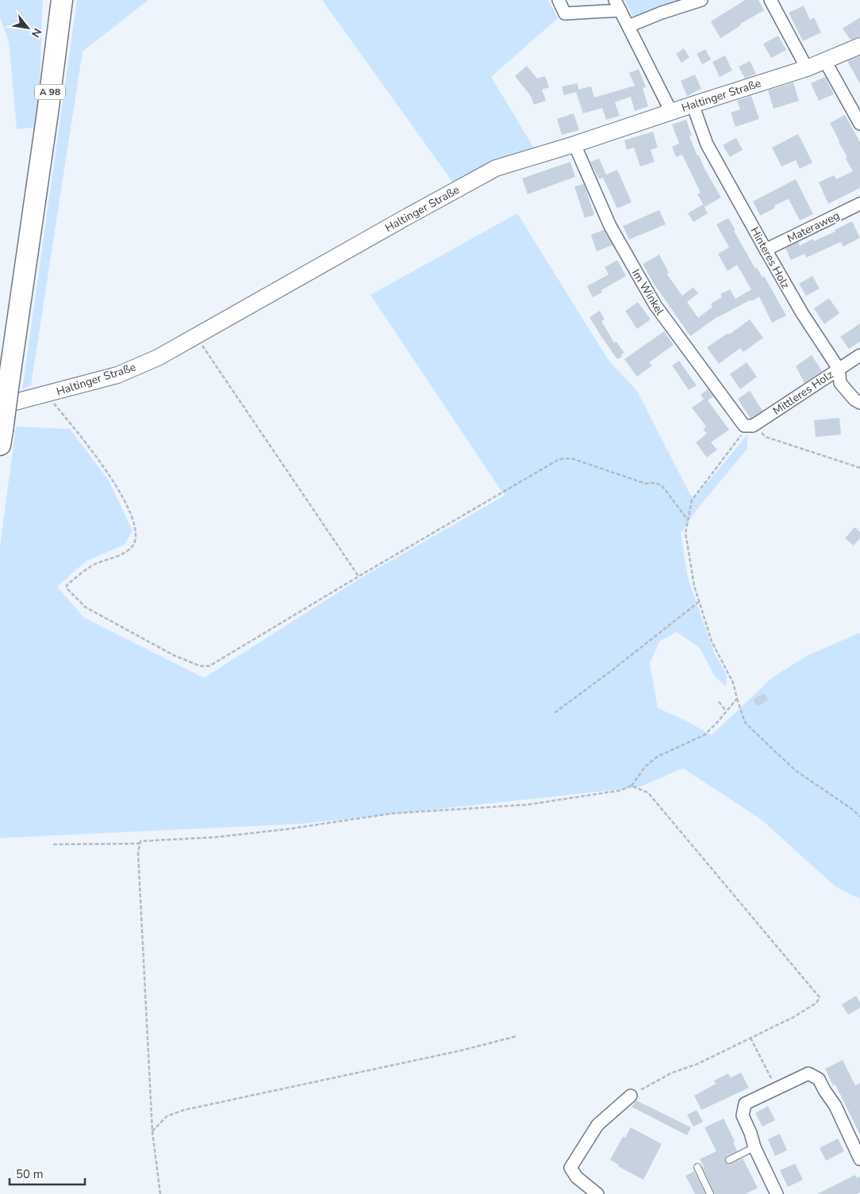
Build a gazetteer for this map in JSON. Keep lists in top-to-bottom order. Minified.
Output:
{"streets":{"highway":["A 98"],"street":["Haltinger Straße","Materaweg","Hinteres Holz","Im Winkel","Mittleres Holz"]},"crossings":[["Haltinger Straße","Hinteres Holz"],["Haltinger Straße","Im Winkel"],["Materaweg","Hinteres Holz"],["Hinteres Holz","Mittleres Holz"],["Im Winkel","Mittleres Holz"]],"scale_bar":"50 m","north":"bottom right"}
